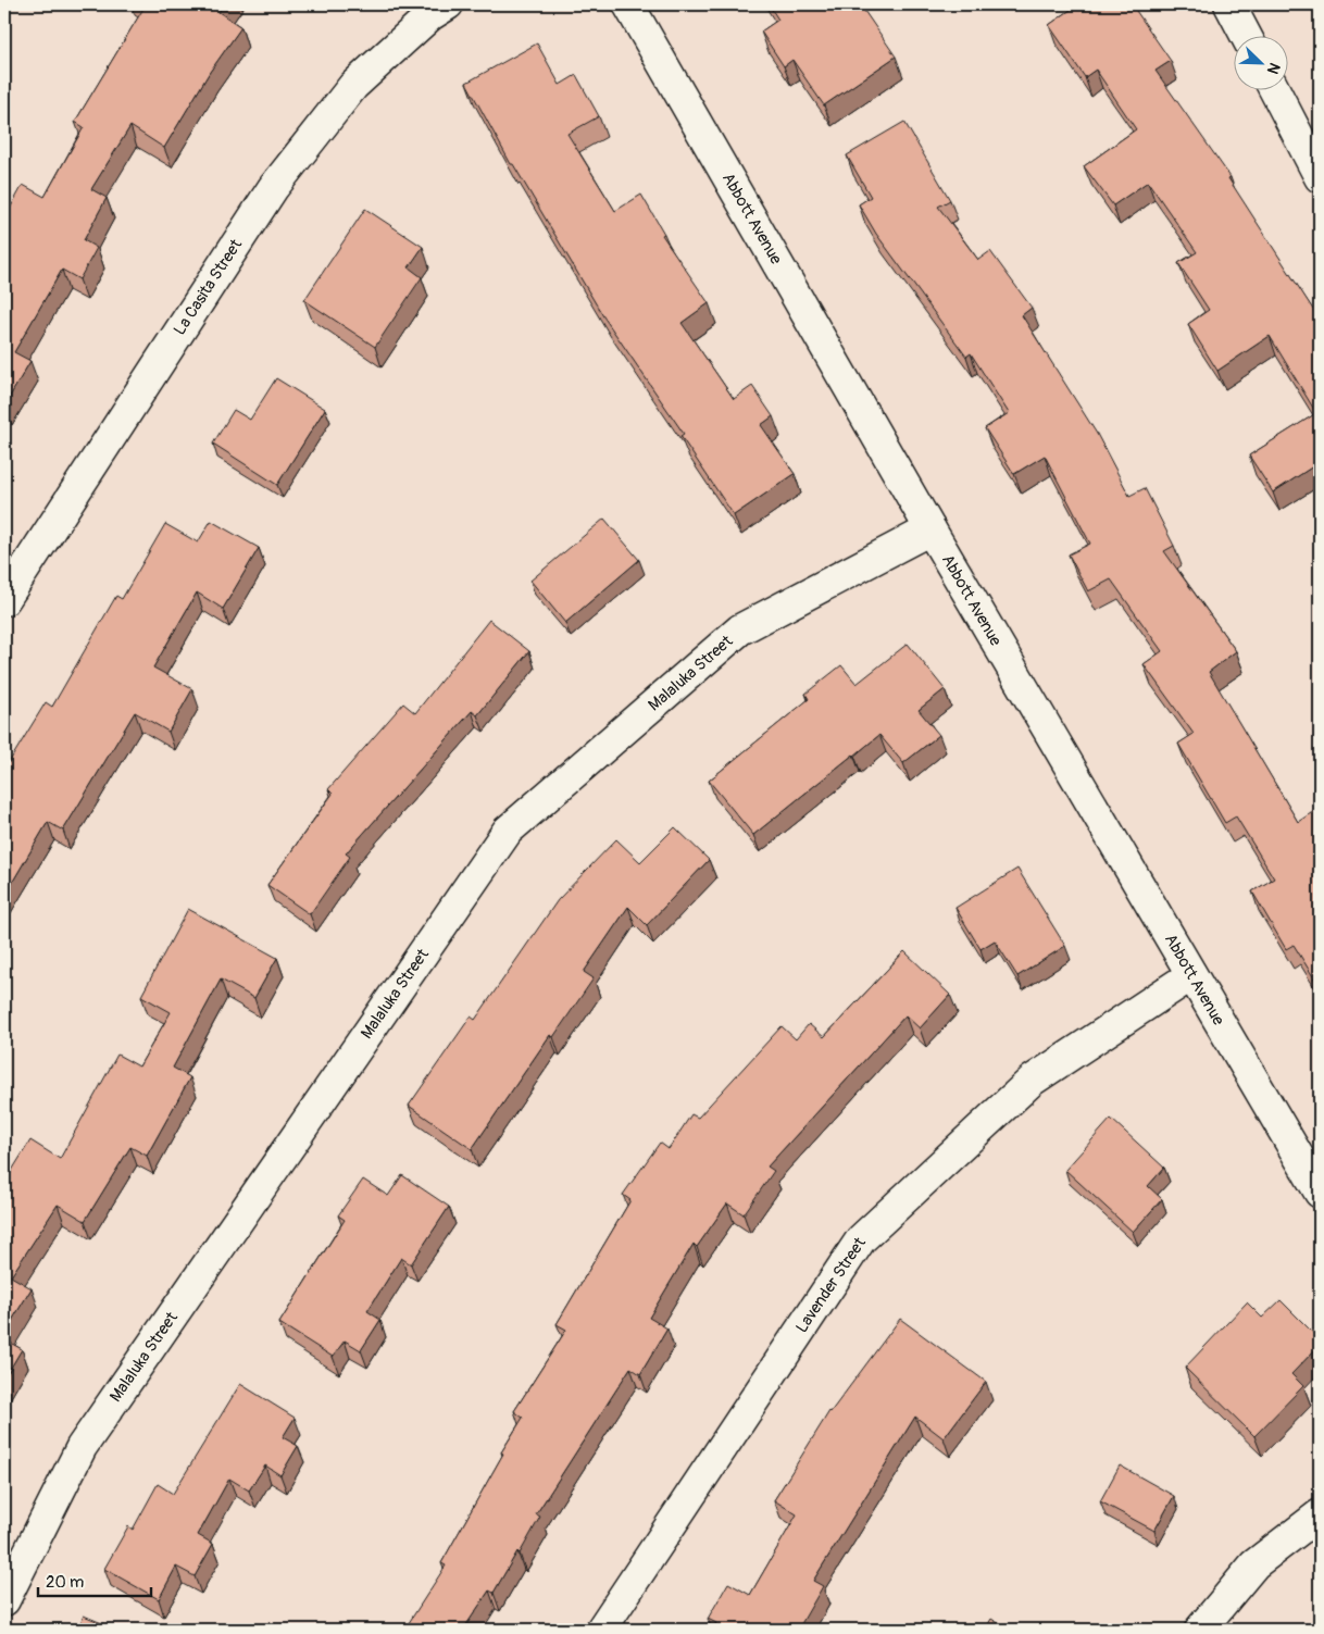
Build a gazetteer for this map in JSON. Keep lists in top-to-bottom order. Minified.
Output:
{"streets":{"street":["Abbott Avenue","La Casita Street","Malaluka Street","Lavender Street"]},"crossings":[["Abbott Avenue","Malaluka Street"],["Abbott Avenue","Lavender Street"]],"scale_bar":"20 m","north":"bottom right"}
